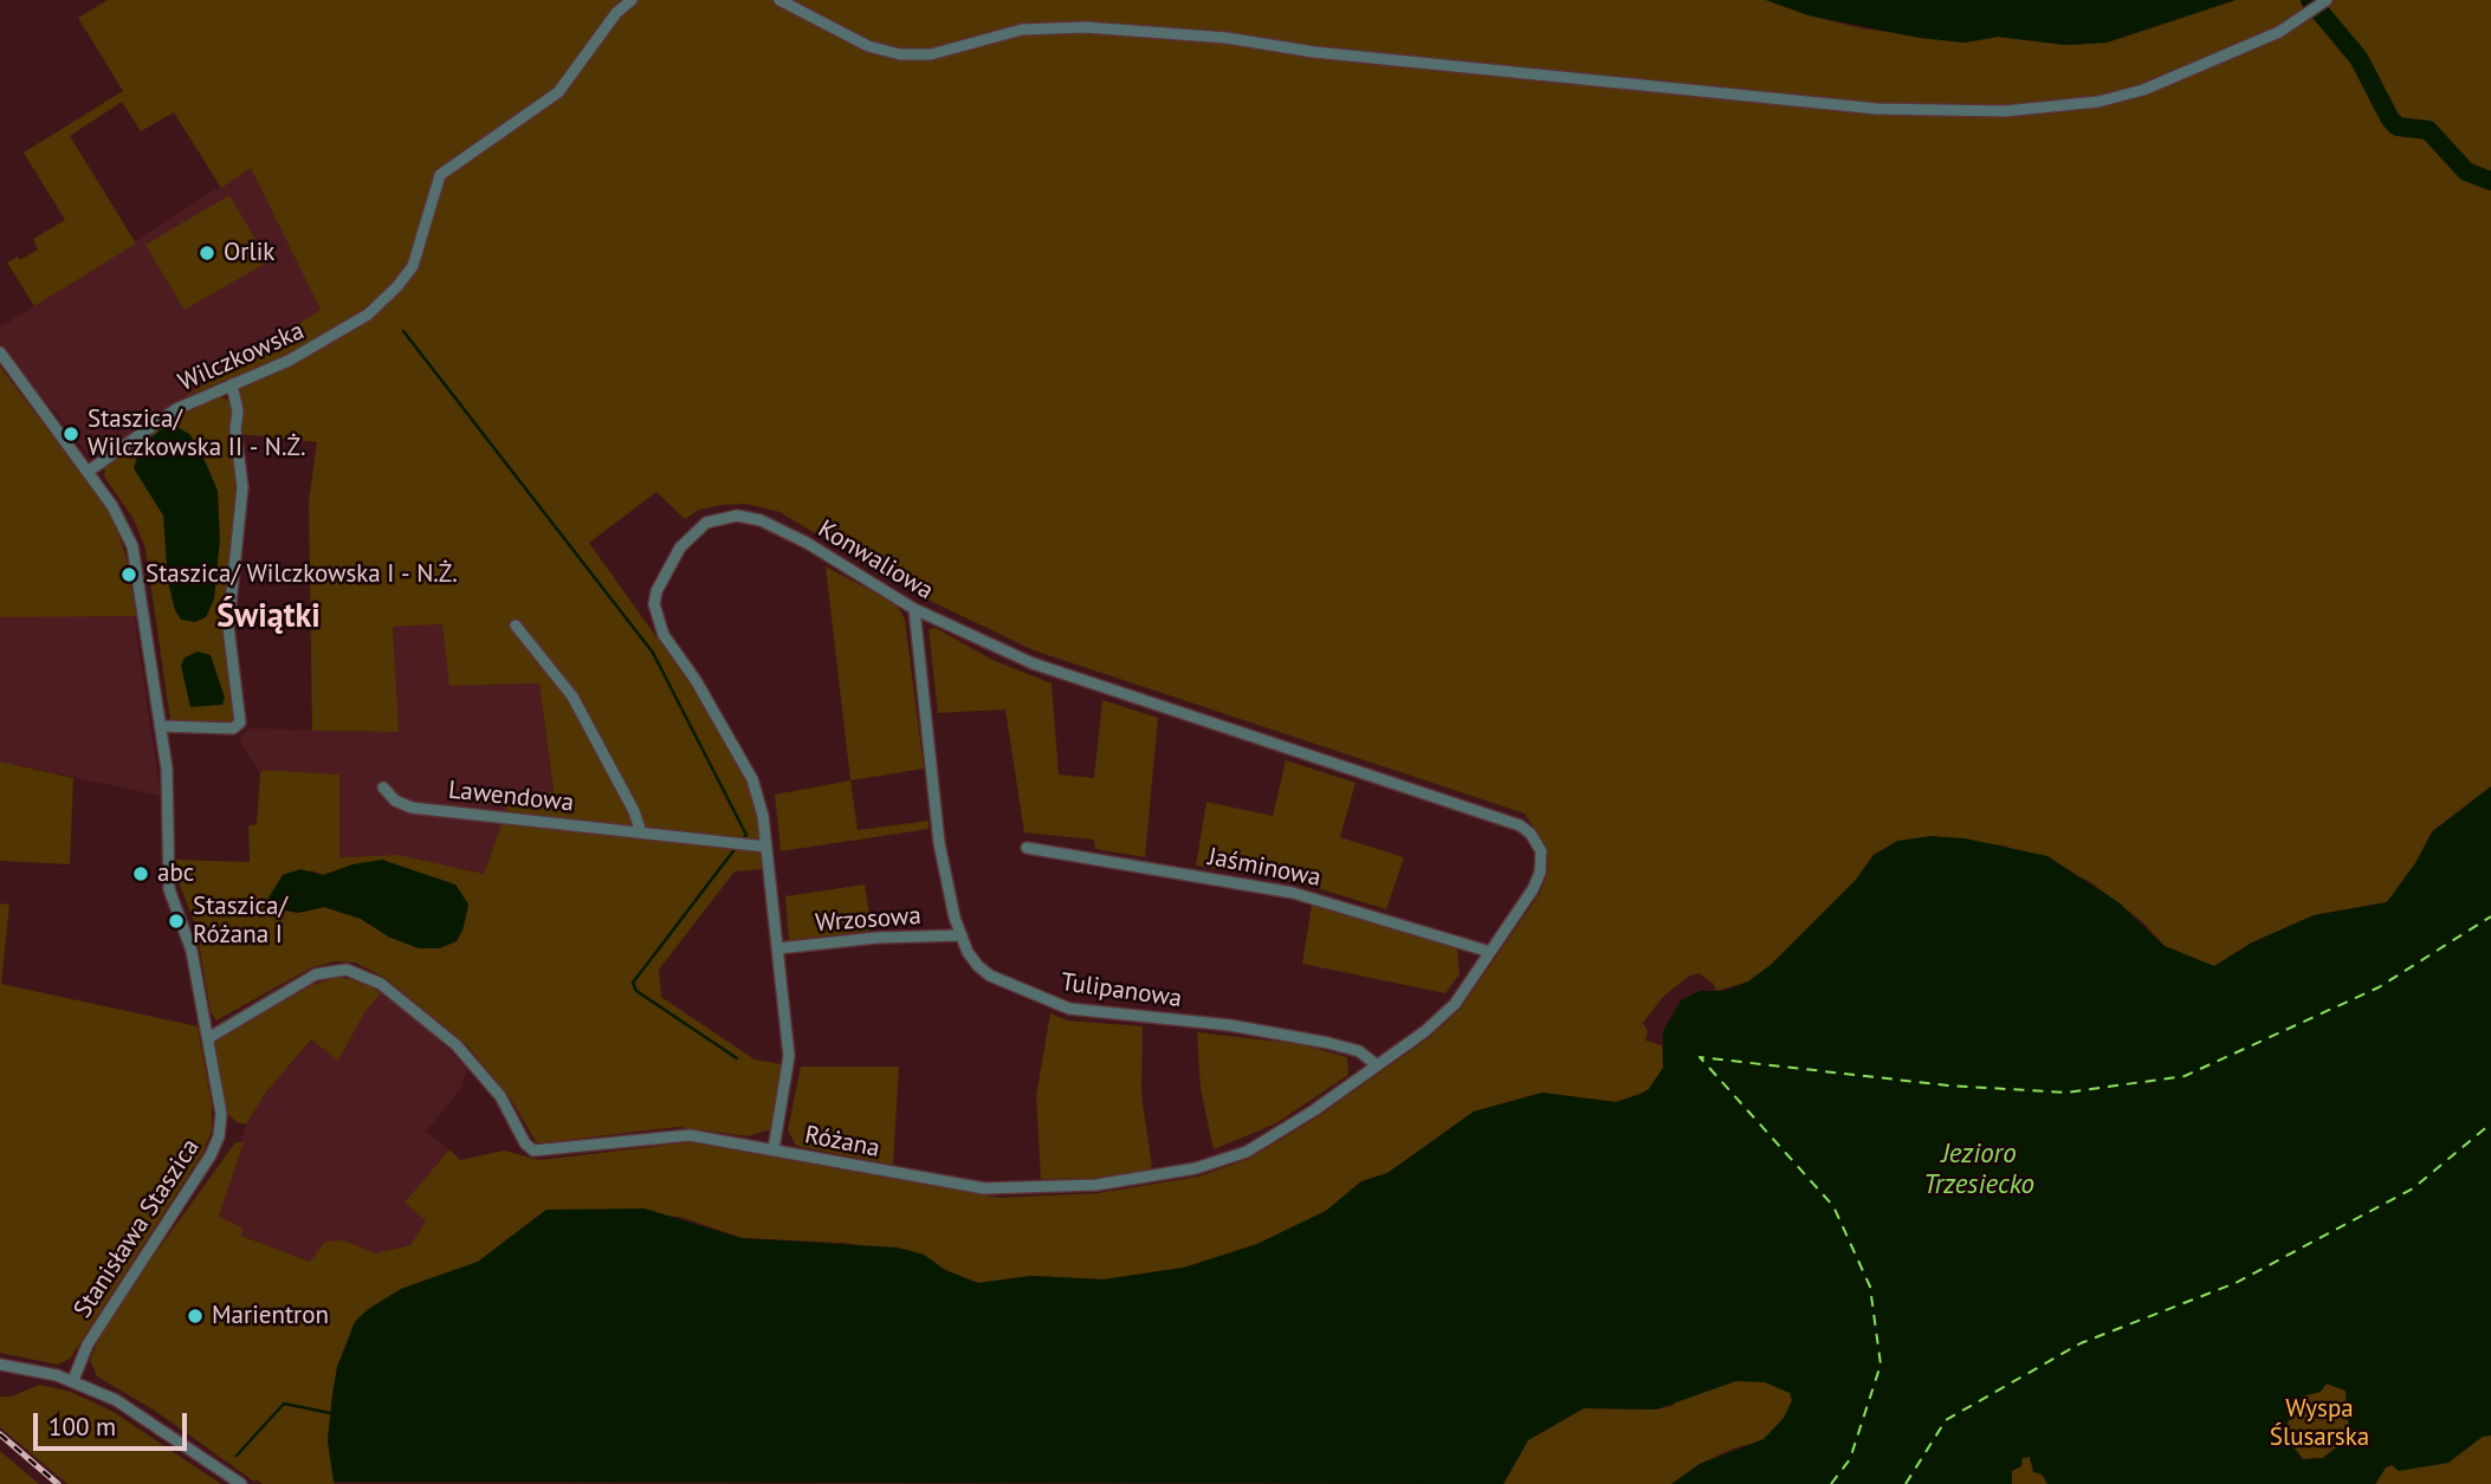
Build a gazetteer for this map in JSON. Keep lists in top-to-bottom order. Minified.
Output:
{"streets":{"street":["Wilczkowska","Konwaliowa","Lawendowa","Jaśminowa","Wrzosowa","Tulipanowa","Różana","Stanisława Staszica"]},"crossings":[["Wilczkowska","Stanisława Staszica"],["Konwaliowa","Lawendowa"],["Konwaliowa","Jaśminowa"],["Konwaliowa","Wrzosowa"],["Konwaliowa","Tulipanowa"],["Konwaliowa","Różana"],["Jaśminowa","Różana"],["Wrzosowa","Tulipanowa"],["Tulipanowa","Różana"],["Różana","Stanisława Staszica"]],"districts":["Świątki"],"water":["Jezioro Trzesiecko"],"parks":["Wyspa Ślusarska"],"places":["Orlik","Staszica/ Wilczkowska II - N.Ż.","Staszica/ Wilczkowska I - N.Ż.","abc","Staszica/ Różana I","Marientron"],"scale_bar":"100 m"}
